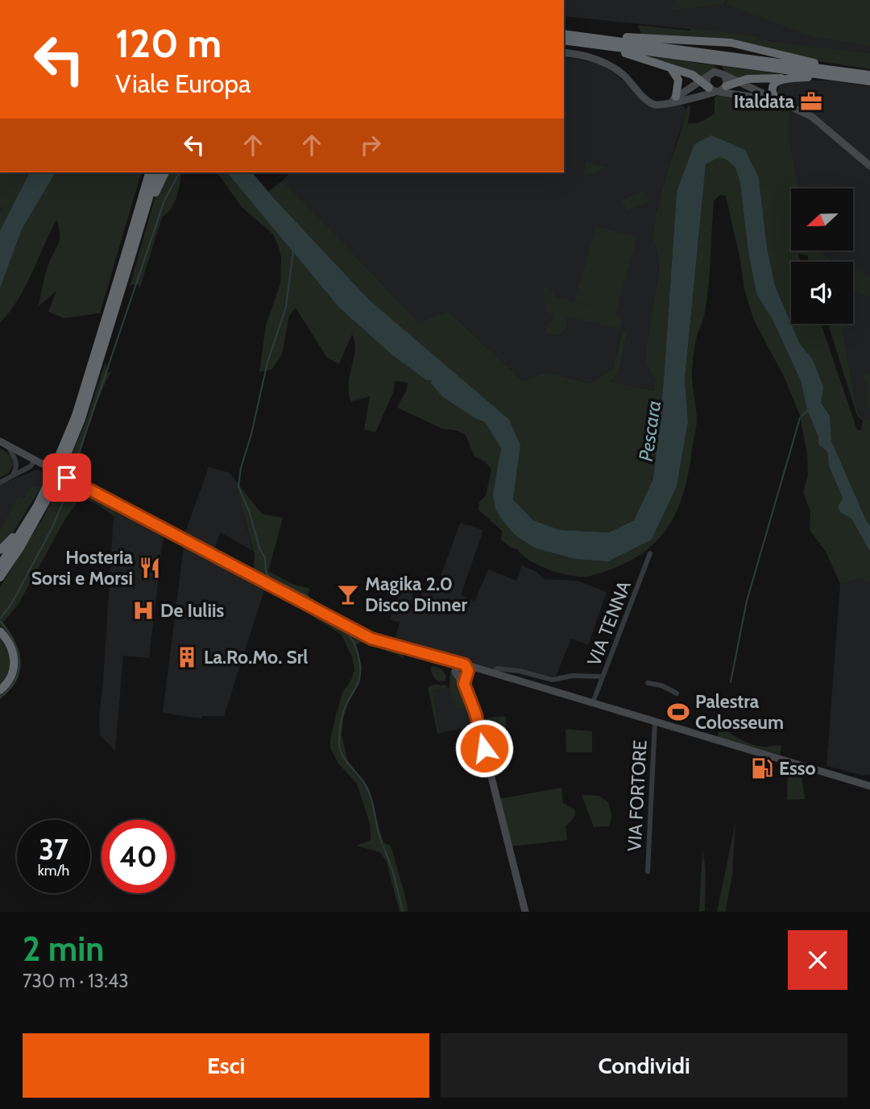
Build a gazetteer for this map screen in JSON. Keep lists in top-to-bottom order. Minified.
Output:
{"streets":{"street":["VIA TENNA","VIA FORTORE"]},"water":["Pescara"],"places":{"office":["Italdata"],"restaurant":["Hosteria Sorsi e Morsi"],"bar":["Magika 2.0 Disco Dinner"],"hospital":["De Iuliis"],"building":["La.Ro.Mo. Srl"],"sports":["Palestra Colosseum"],"fuel station":["Esso"]},"north":"left","page":{"turn":["120 m","Viale Europa"],"speed":"37 km/h","limit":"40","heading":["2 min","730 m · 13:43"],"buttons":["Esci","Condividi"]}}
